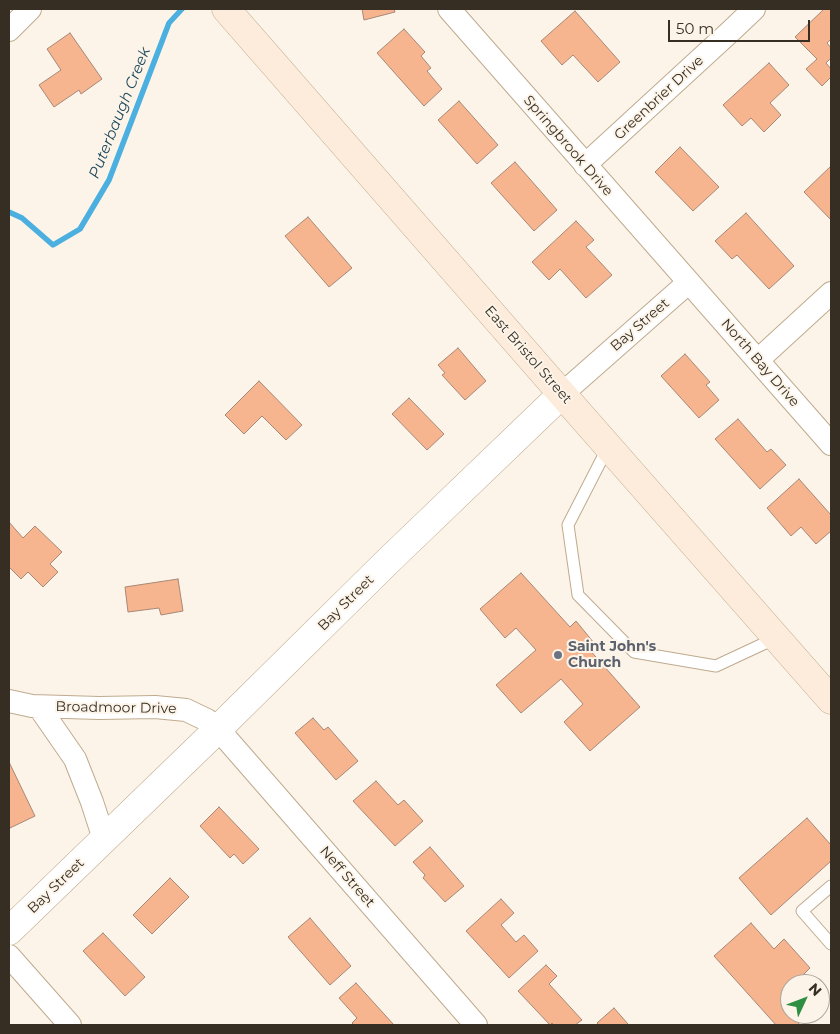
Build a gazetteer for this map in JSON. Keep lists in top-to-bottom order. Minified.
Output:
{"streets":{"main road":["East Bristol Street"],"street":["Greenbrier Drive","Springbrook Drive","Bay Street","North Bay Drive","Broadmoor Drive","Neff Street"]},"crossings":[["Greenbrier Drive","Springbrook Drive"],["Springbrook Drive","Bay Street"],["Springbrook Drive","North Bay Drive"],["Bay Street","East Bristol Street"],["Bay Street","North Bay Drive"],["Bay Street","Broadmoor Drive"],["Bay Street","Neff Street"],["Broadmoor Drive","Neff Street"]],"water":["Puterbaugh Creek"],"places":["Saint John's Church"],"scale_bar":"50 m","north":"top right"}
